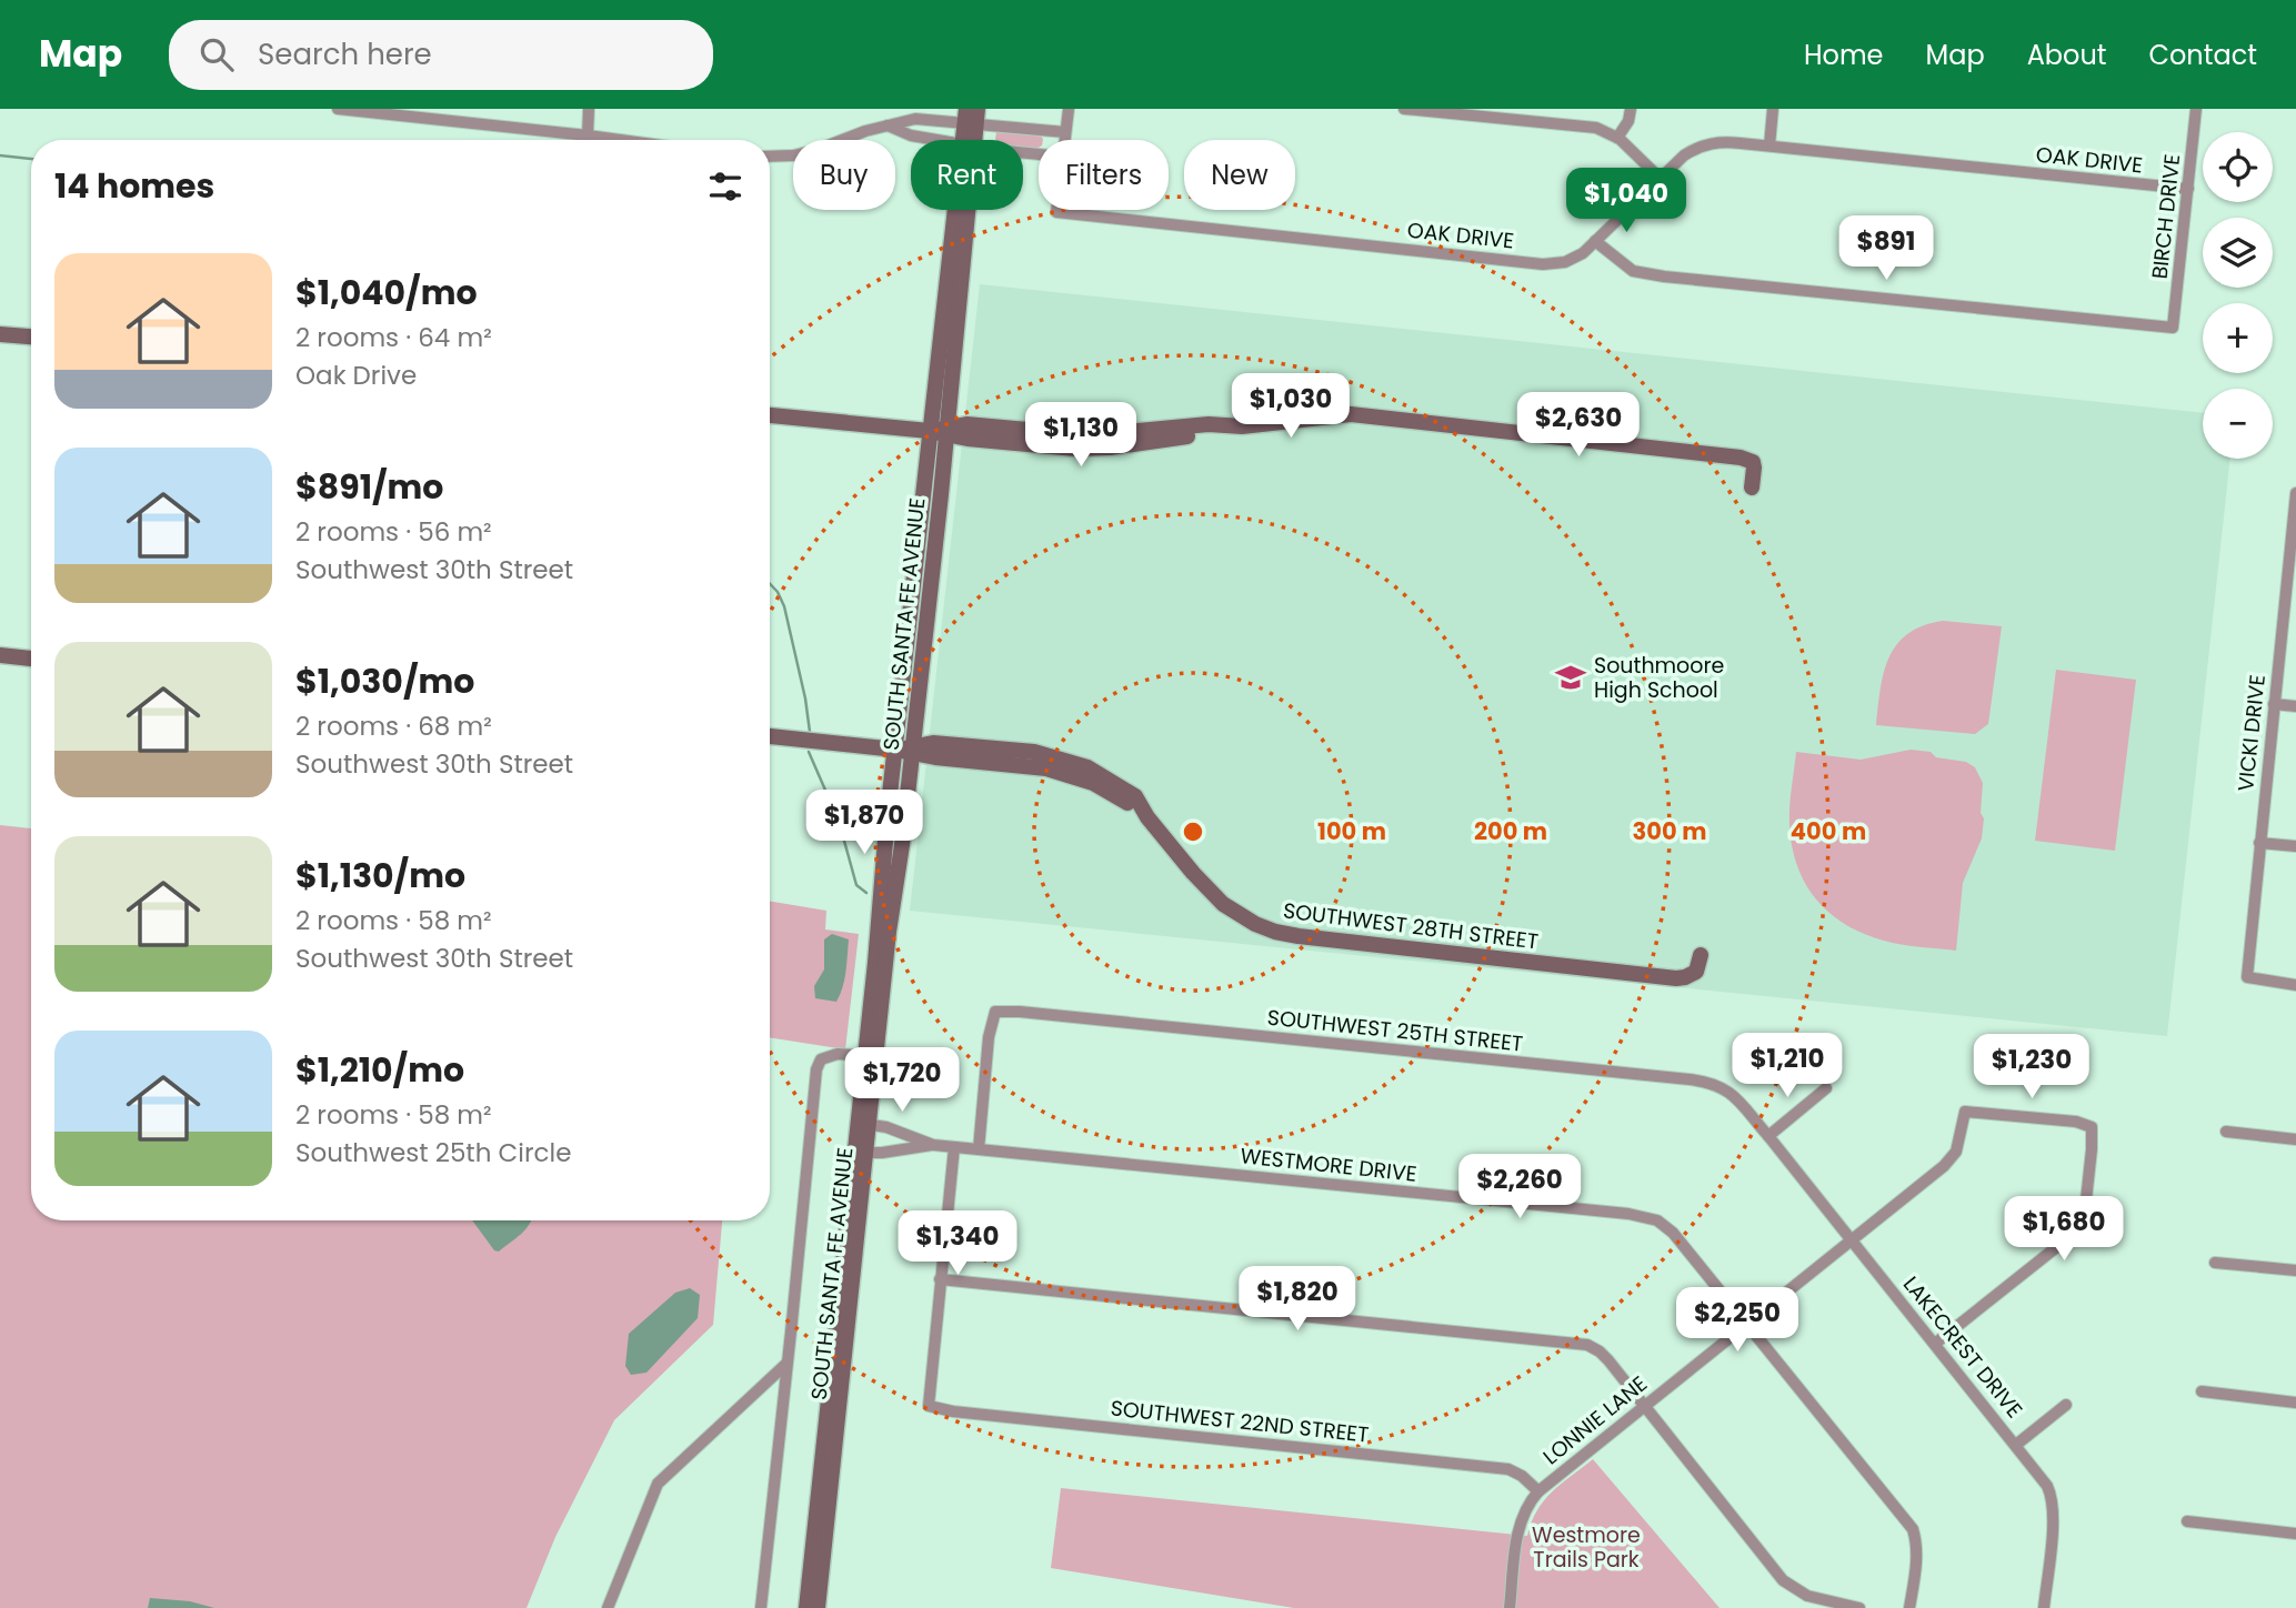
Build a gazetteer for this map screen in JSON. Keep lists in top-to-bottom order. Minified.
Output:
{"streets":{"main road":["SOUTH SANTA FE AVENUE","SOUTHWEST 28TH STREET"],"street":["OAK DRIVE","BIRCH DRIVE","VICKI DRIVE","SOUTHWEST 25TH STREET","WESTMORE DRIVE","LAKECREST DRIVE","LONNIE LANE","SOUTHWEST 22ND STREET"]},"crossings":[["OAK DRIVE","BIRCH DRIVE"],["SOUTH SANTA FE AVENUE","SOUTHWEST 28TH STREET"],["SOUTH SANTA FE AVENUE","WESTMORE DRIVE"],["SOUTHWEST 25TH STREET","WESTMORE DRIVE"],["SOUTHWEST 25TH STREET","LAKECREST DRIVE"],["WESTMORE DRIVE","LONNIE LANE"],["LAKECREST DRIVE","LONNIE LANE"],["LONNIE LANE","SOUTHWEST 22ND STREET"]],"parks":["Westmore Trails Park"],"places":{"school or university":["Southmoore High School"]},"page":{"header":"Map","search":"Search here","nav":["Home","Map","About","Contact"],"map_buttons":["+","−"],"chip":["Buy","Rent","Filters","New"],"heading":"14 homes","price":["$1,040","$891","$1,030","$2,630","$1,130","$1,870","$1,210","$1,230","$1,720","$2,260","$1,680","$1,340","$1,820","$2,250"],"list":[{"name":"$1,040/mo","note":"2 rooms · 64 m² · Oak Drive"},{"name":"$891/mo","note":"2 rooms · 56 m² · Southwest 30th Street"},{"name":"$1,030/mo","note":"2 rooms · 68 m² · Southwest 30th Street"},{"name":"$1,130/mo","note":"2 rooms · 58 m² · Southwest 30th Street"},{"name":"$1,210/mo","note":"2 rooms · 58 m² · Southwest 25th Circle"}]},"rings":["100 m","200 m","300 m","400 m"]}
